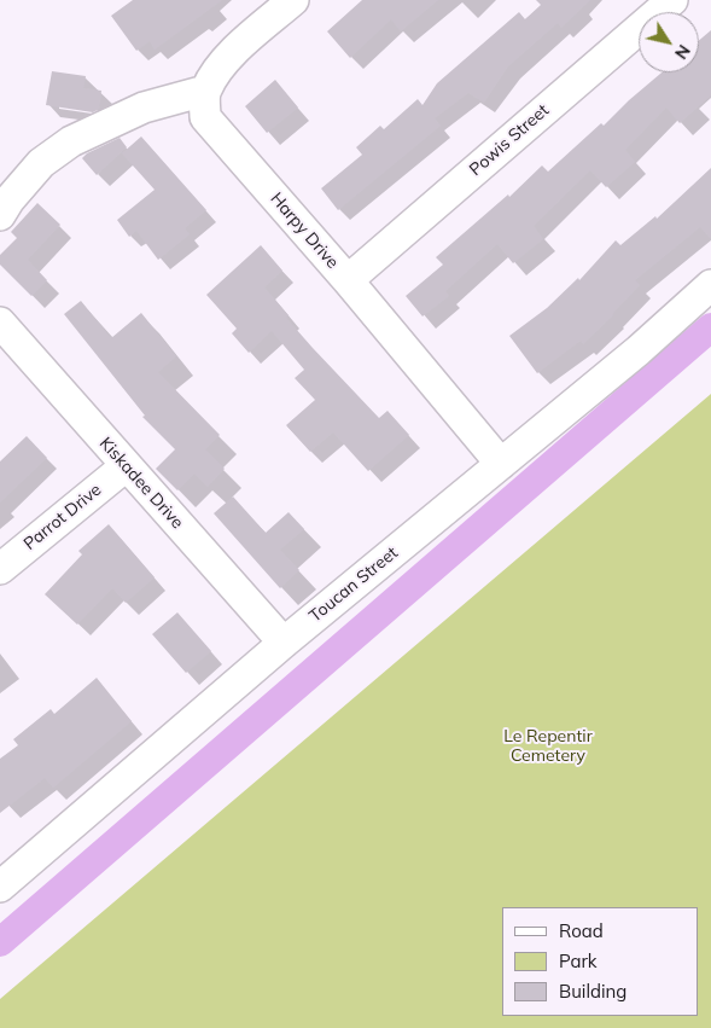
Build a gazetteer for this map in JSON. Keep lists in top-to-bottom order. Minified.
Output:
{"streets":{"street":["Powis Street","Harpy Drive","Kiskadee Drive","Parrot Drive","Toucan Street"]},"crossings":[["Powis Street","Harpy Drive"],["Harpy Drive","Toucan Street"],["Kiskadee Drive","Parrot Drive"],["Kiskadee Drive","Toucan Street"]],"parks":["Le Repentir Cemetery"],"legend":["Road","Park","Building"],"north":"bottom right"}
